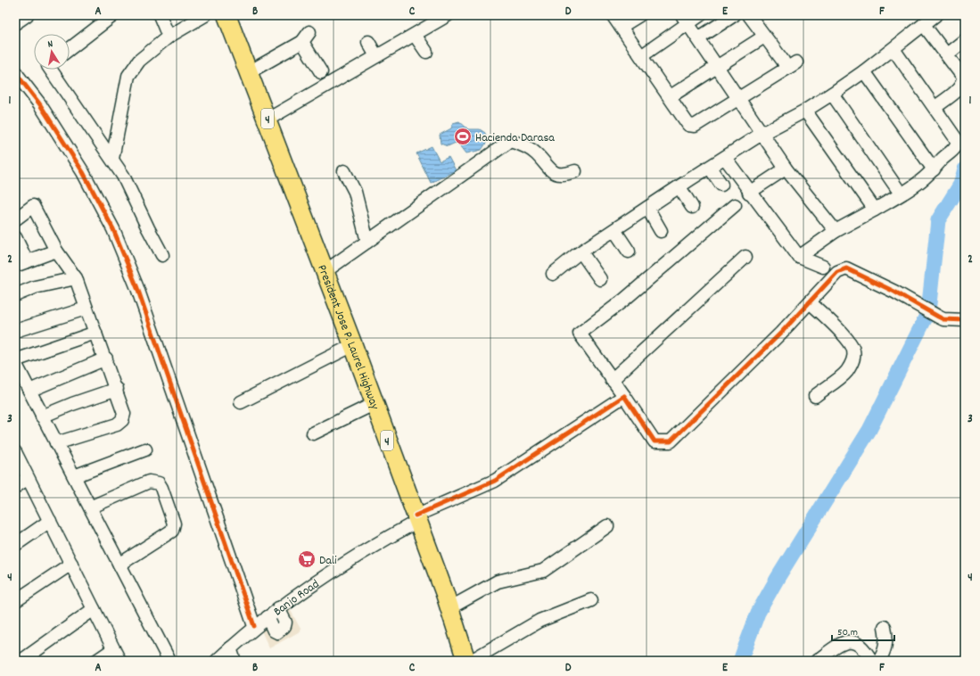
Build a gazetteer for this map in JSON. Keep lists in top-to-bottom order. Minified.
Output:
{"streets":{"highway":["4","President Jose P. Laurel Highway"],"street":["Banjo Road"]},"crossings":[["President Jose P. Laurel Highway","Banjo Road"]],"places":{"sports":["Hacienda Darasa"],"supermarket":["Dali"]},"scale_bar":"50 m","north":"top","grid":{"columns":["A","B","C","D","E","F"],"rows":["1","2","3","4"]}}
